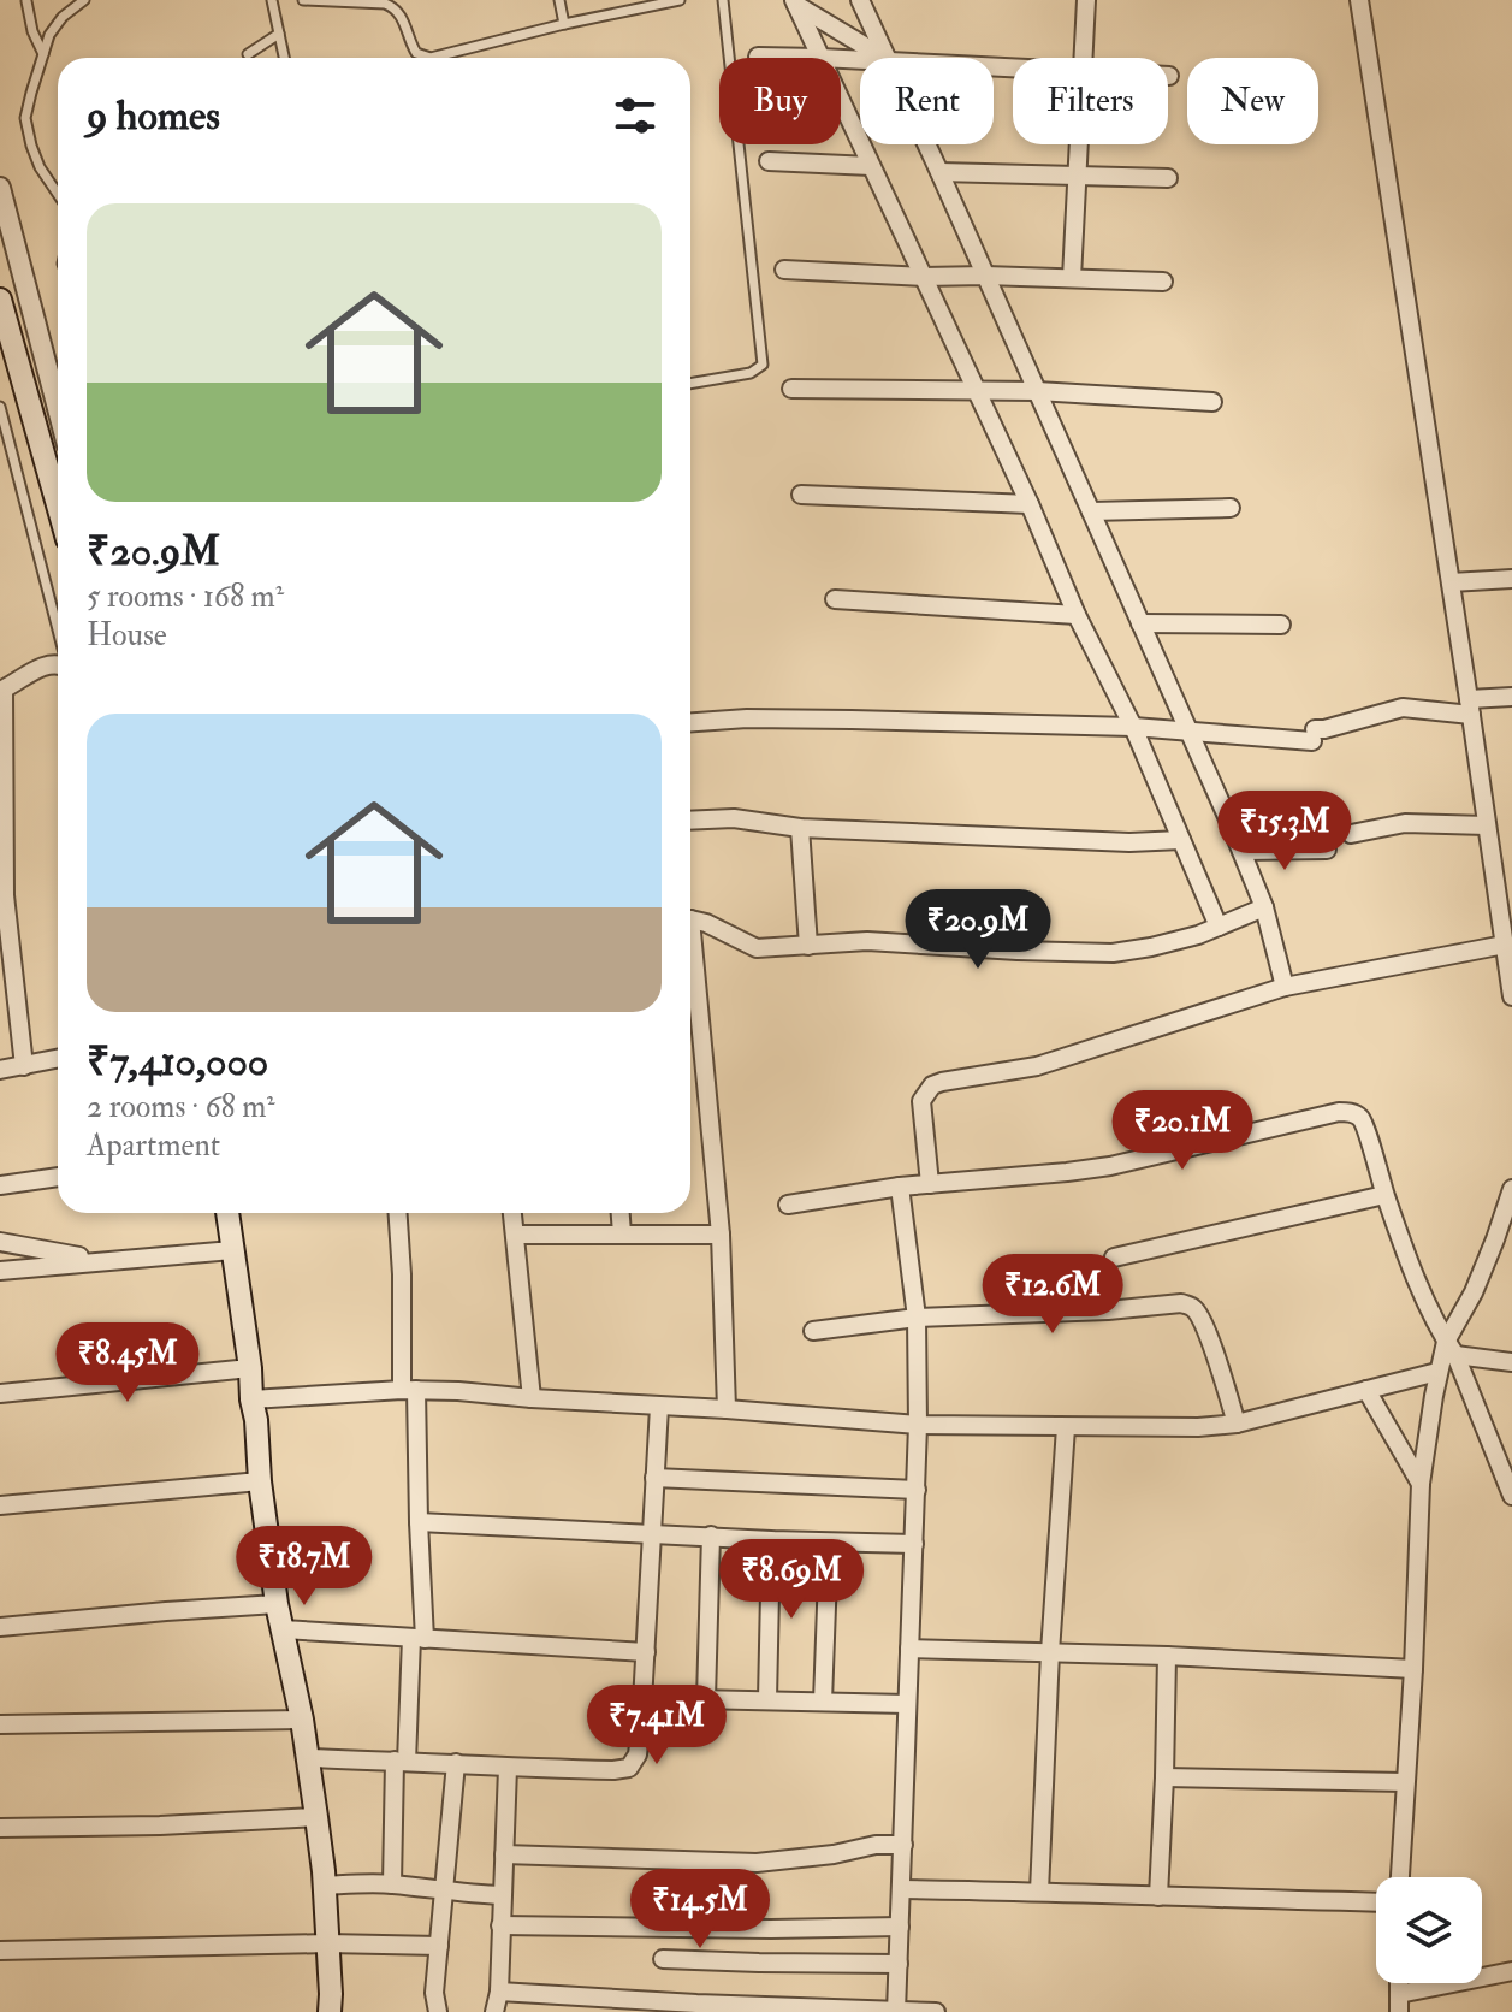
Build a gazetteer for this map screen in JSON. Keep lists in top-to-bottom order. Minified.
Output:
{"page":{"chip":["Buy","Rent","Filters","New"],"heading":"9 homes","list":[{"name":"₹20.9M","note":"5 rooms · 168 m² · House"},{"name":"₹7,410,000","note":"2 rooms · 68 m² · Apartment"}],"price":["₹15.3M","₹20.9M","₹20.1M","₹12.6M","₹8.45M","₹18.7M","₹8.69M","₹7.41M","₹14.5M"]}}
